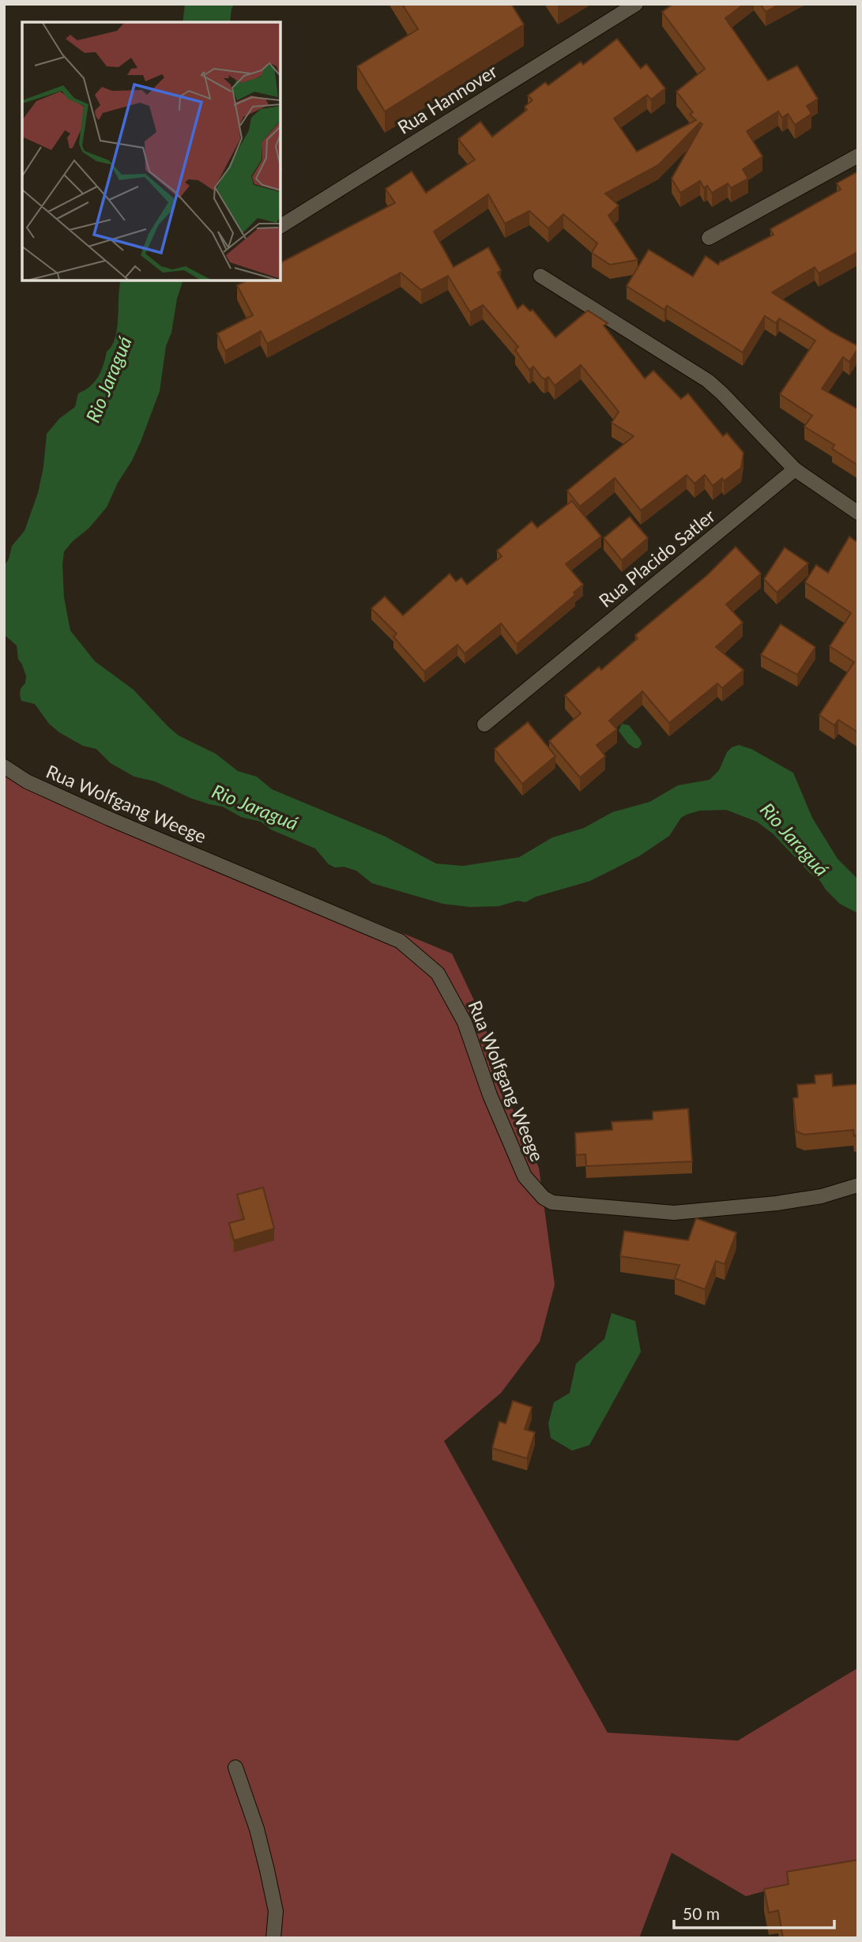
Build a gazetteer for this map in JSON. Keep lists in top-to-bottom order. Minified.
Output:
{"streets":{"street":["Rua Hannover","Rua Placido Satler","Rua Wolfgang Weege"]},"water":["Rio Jaraguá"],"scale_bar":"50 m"}
